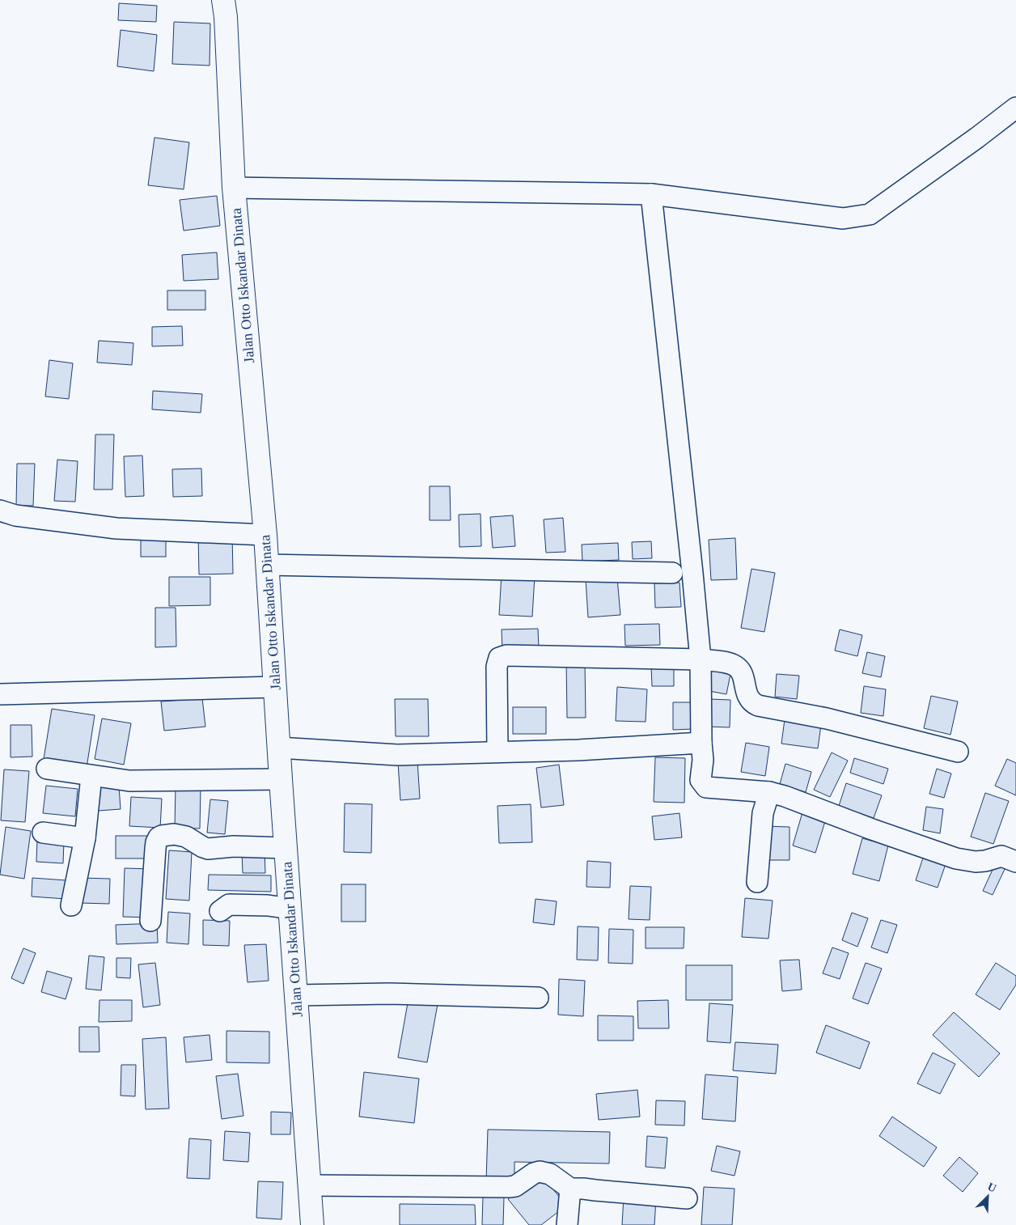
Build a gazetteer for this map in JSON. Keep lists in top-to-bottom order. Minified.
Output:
{"streets":{"main road":["Jalan Otto Iskandar Dinata"]},"north":"top right"}
